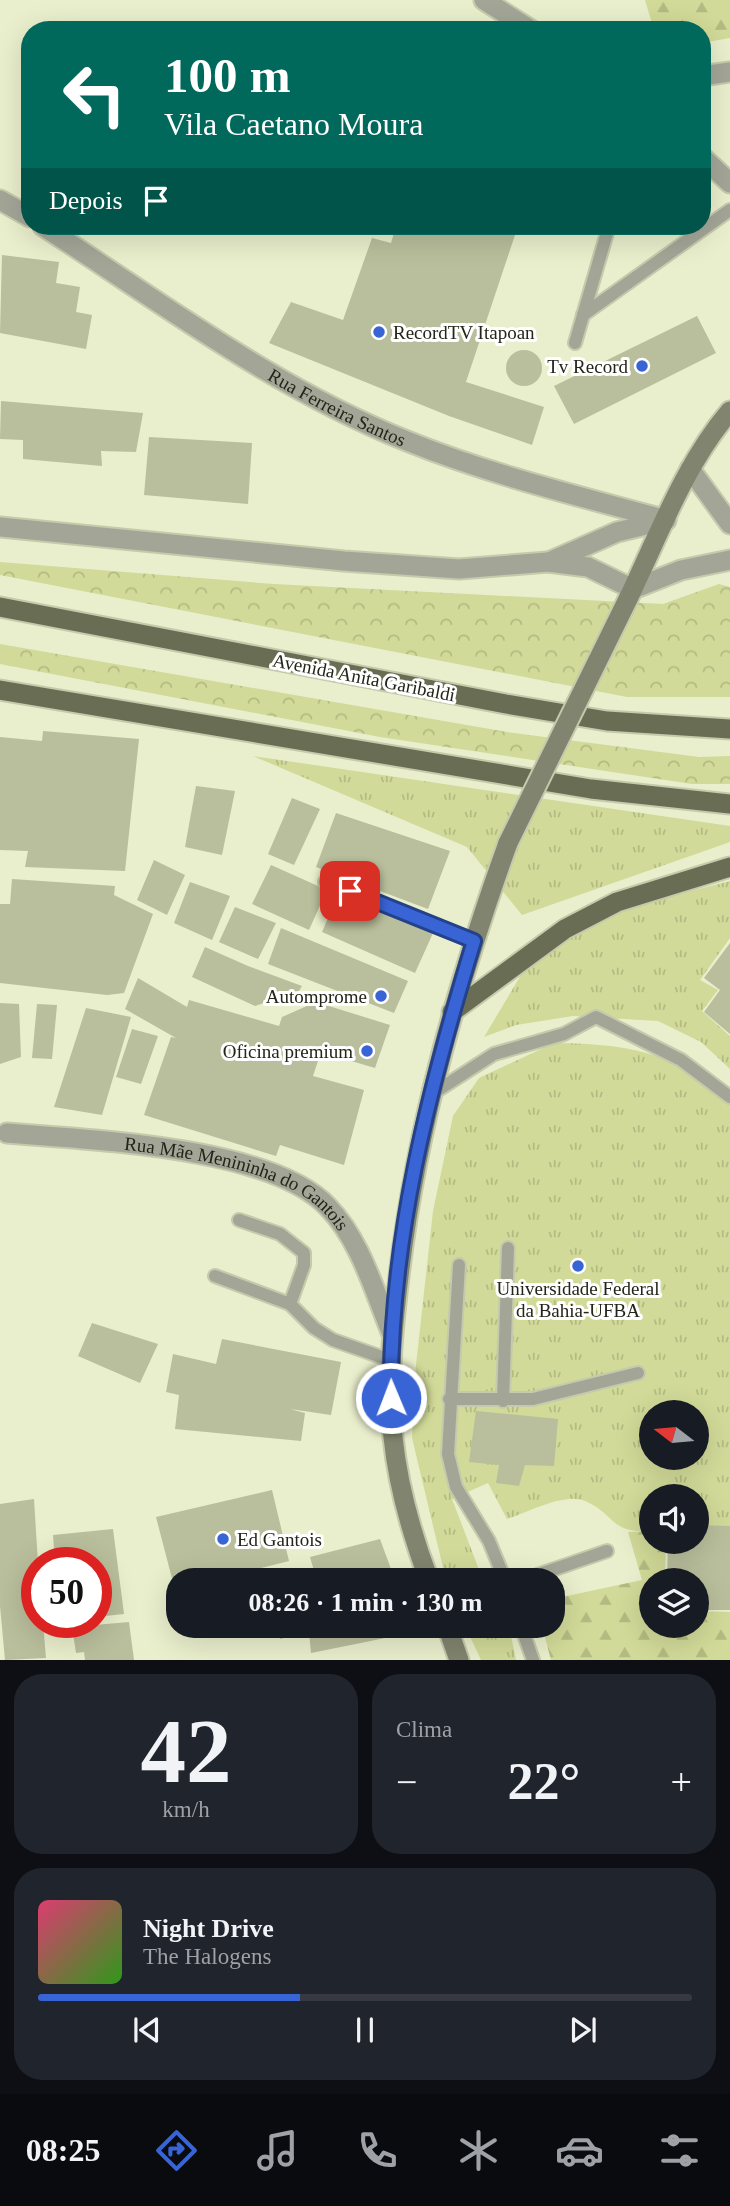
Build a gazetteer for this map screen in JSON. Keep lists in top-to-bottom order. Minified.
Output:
{"streets":{"main road":["Avenida Anita Garibaldi"],"street":["Rua Ferreira Santos","Rua Mãe Menininha do Gantois"]},"places":["RecordTV Itapoan","Tv Record","Automprome","Oficina premium","Universidade Federal da Bahia-UFBA","Ed Gantois"],"north":"left","page":{"turn":["100 m","Vila Caetano Moura"],"then":"Depois","limit":"50","trip":"08:26 · 1 min · 130 m","tile":[["42","km/h"],"Clima"],"heat":["−","22°","+"],"song":["Night Drive","The Halogens"],"tabs":"08:25"}}
